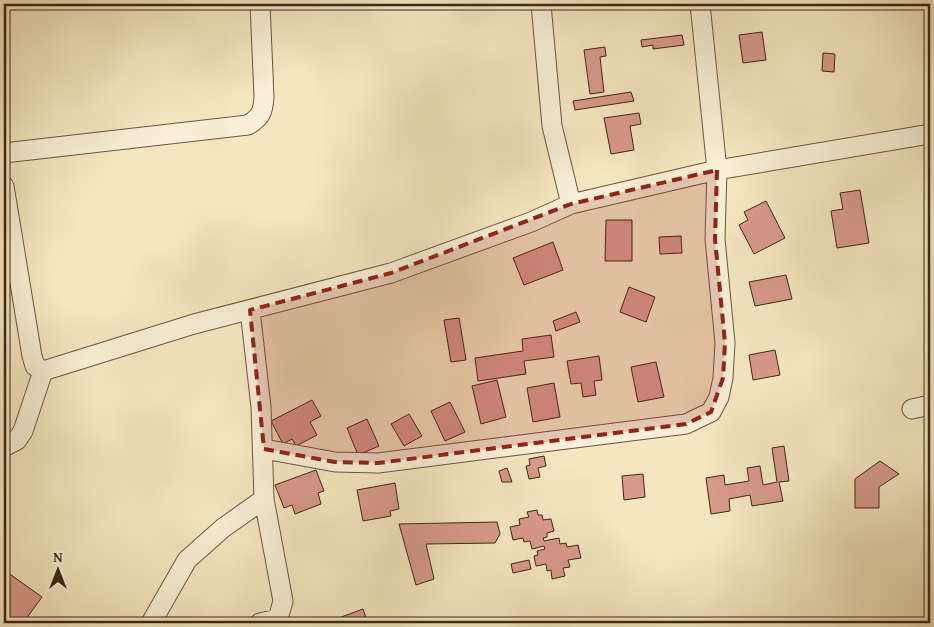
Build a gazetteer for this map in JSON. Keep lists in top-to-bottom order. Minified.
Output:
{"north":"top"}
